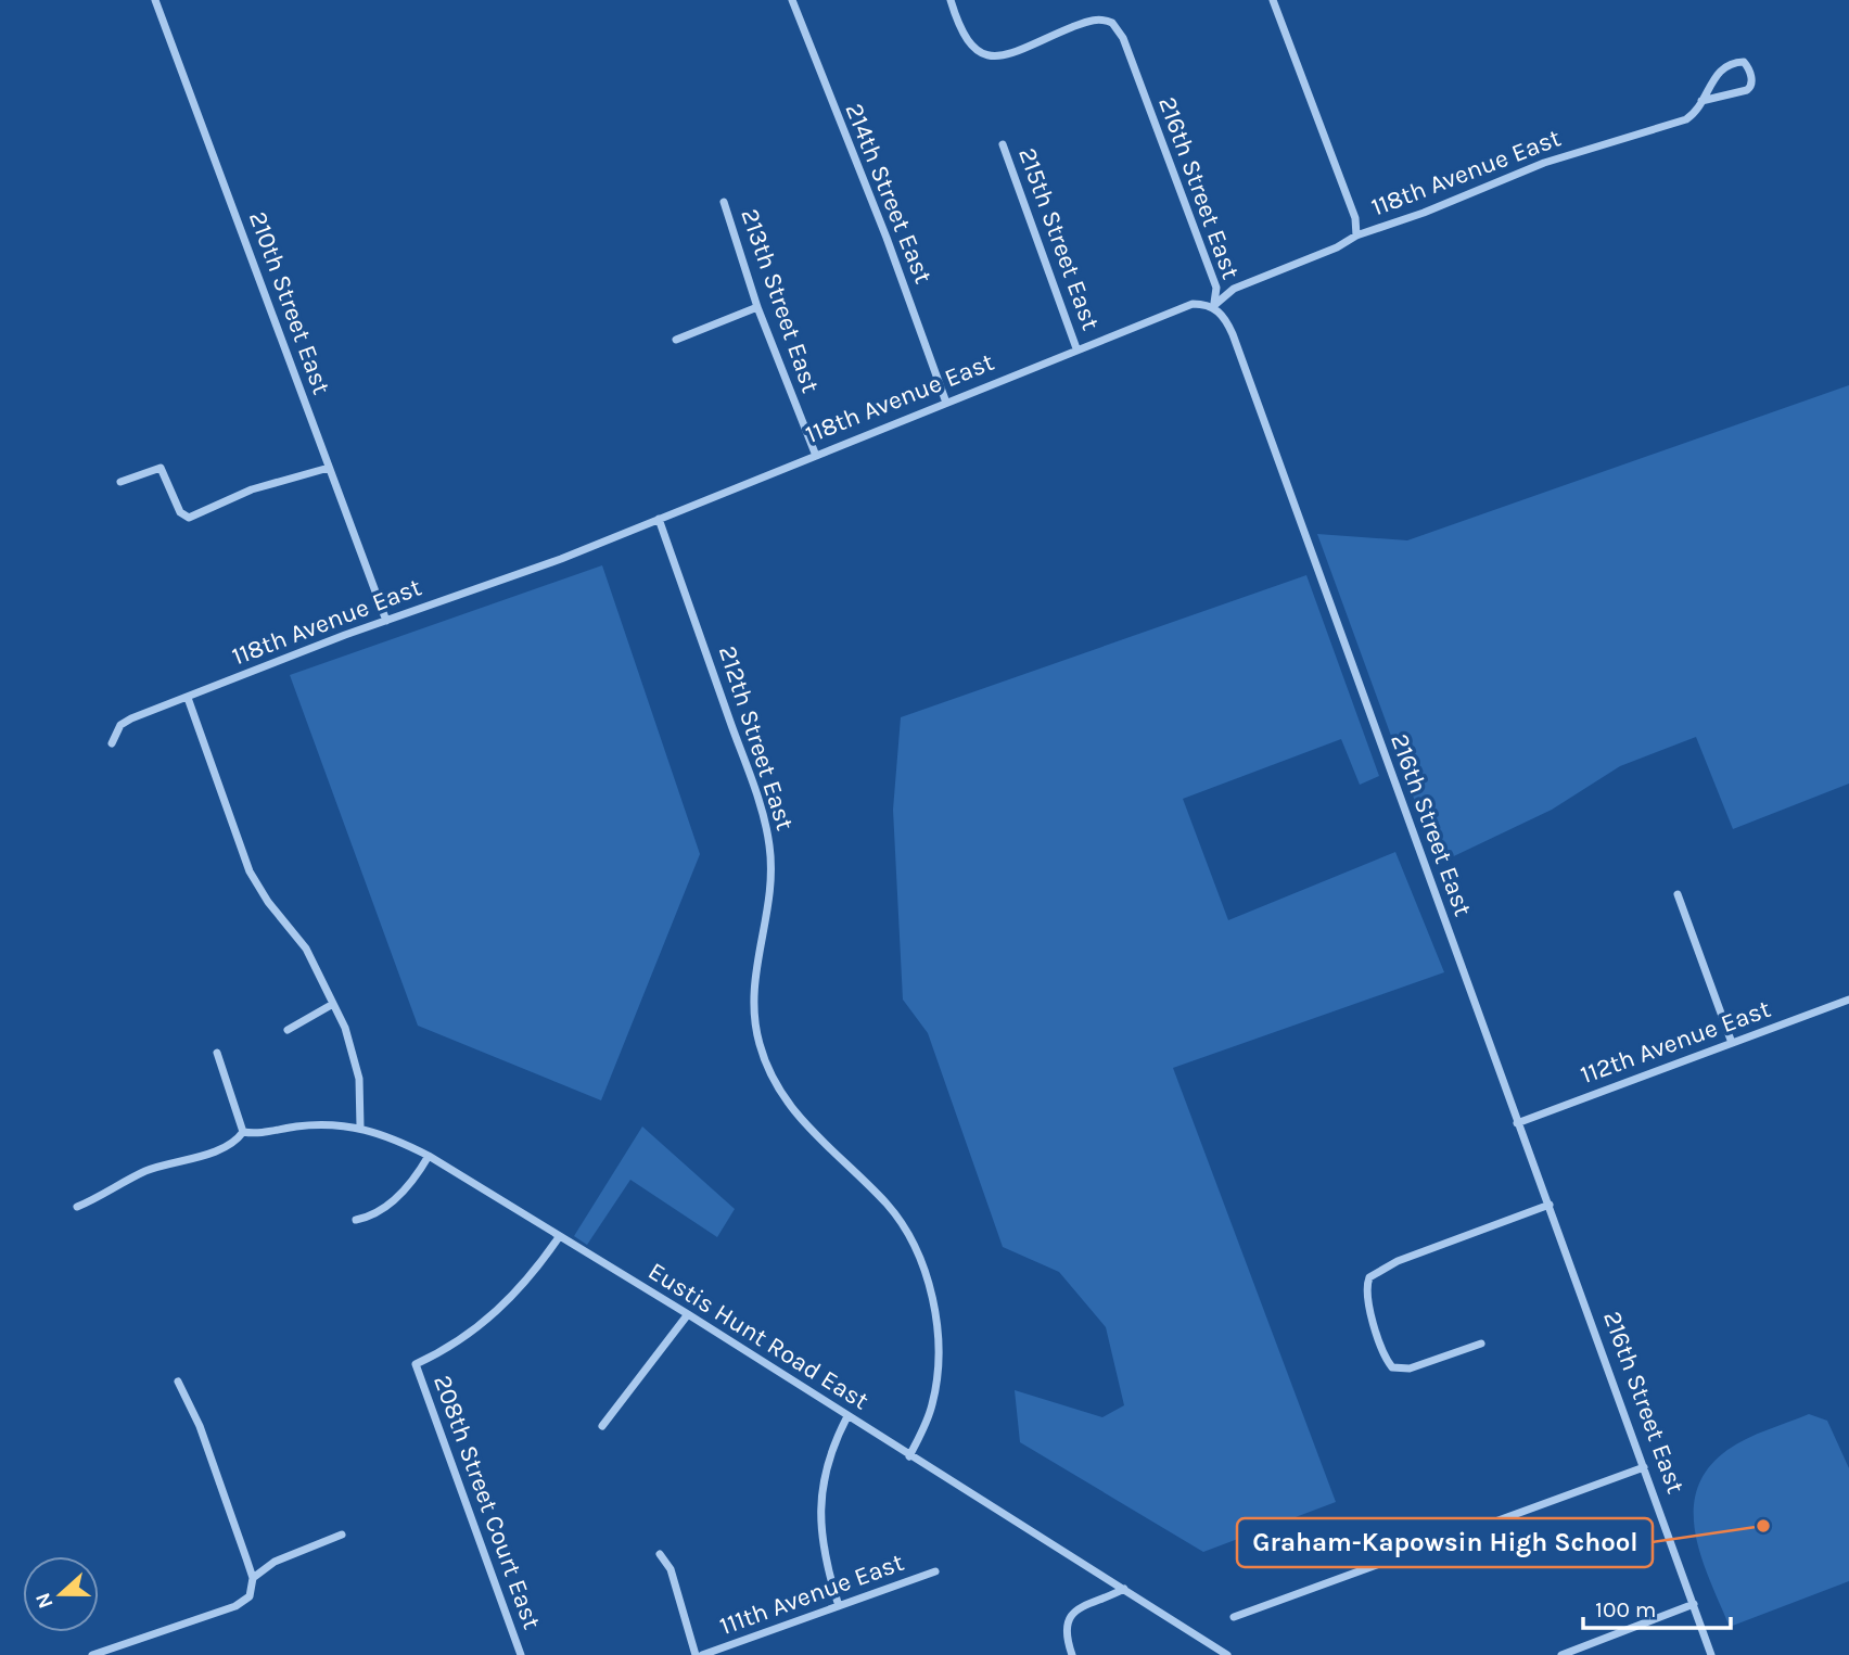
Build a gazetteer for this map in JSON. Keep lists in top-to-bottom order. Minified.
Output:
{"streets":{"street":["118th Avenue East","216th Street East","214th Street East","215th Street East","213th Street East","210th Street East","212th Street East","112th Avenue East","Eustis Hunt Road East","208th Street Court East","111th Avenue East"]},"crossings":[["118th Avenue East","216th Street East"],["118th Avenue East","214th Street East"],["118th Avenue East","215th Street East"],["118th Avenue East","213th Street East"],["118th Avenue East","210th Street East"],["118th Avenue East","212th Street East"],["216th Street East","112th Avenue East"],["212th Street East","Eustis Hunt Road East"],["Eustis Hunt Road East","208th Street Court East"]],"places":["Graham-Kapowsin High School"],"scale_bar":"100 m","north":"left"}
